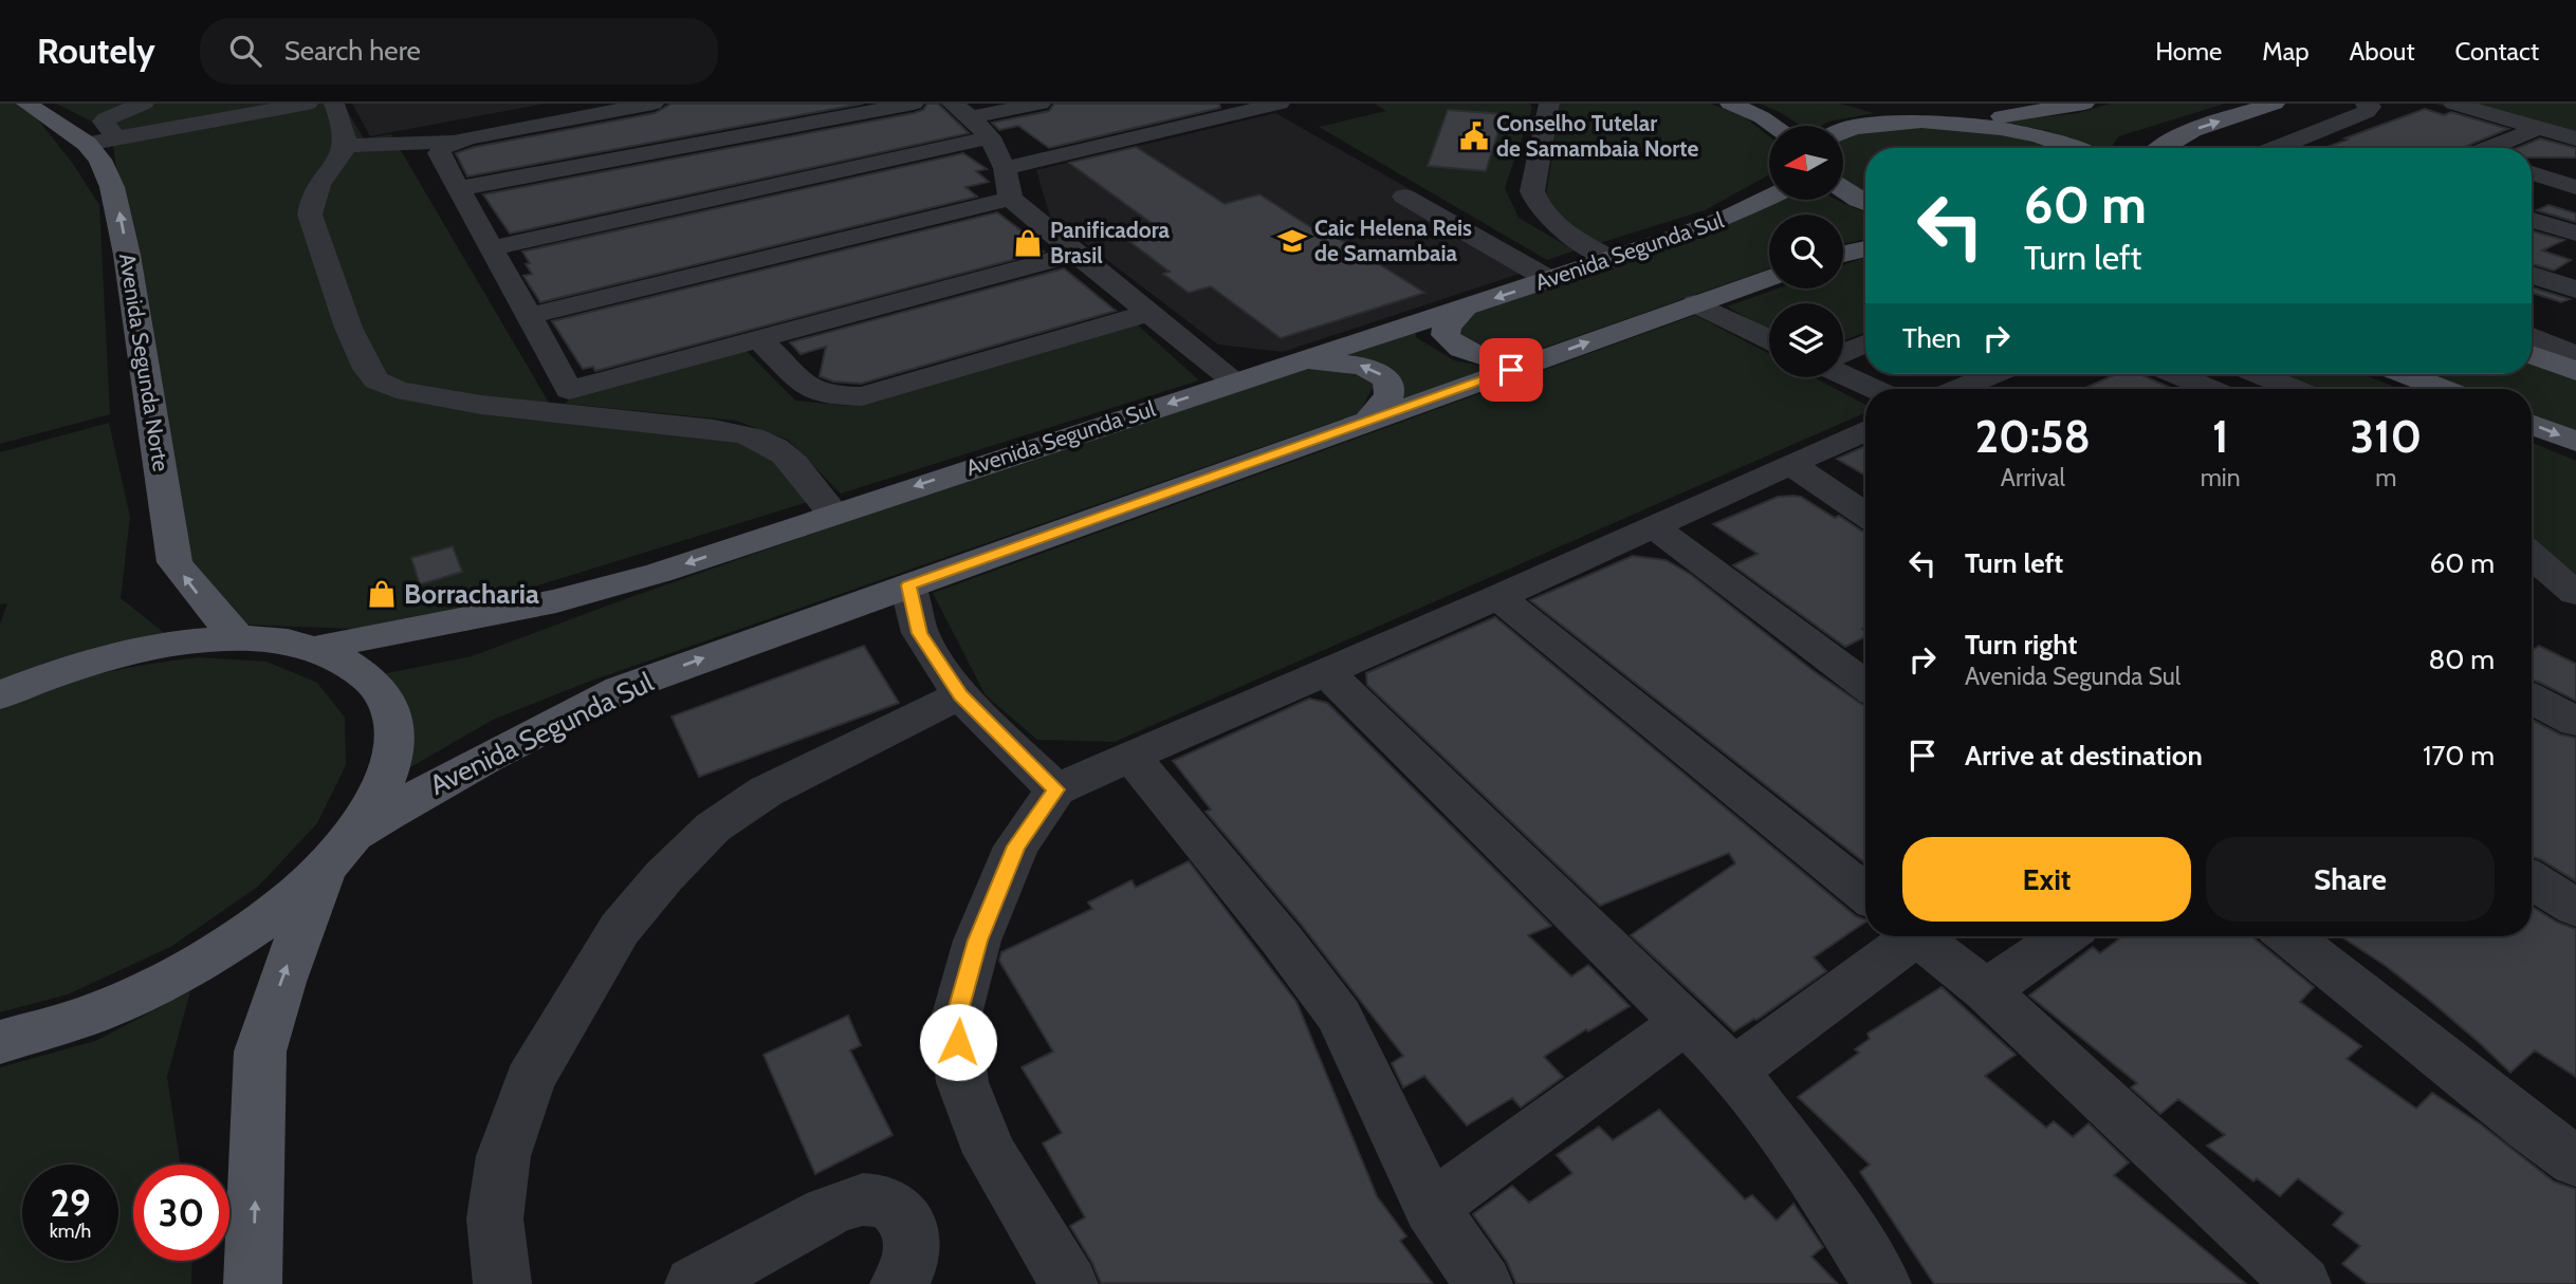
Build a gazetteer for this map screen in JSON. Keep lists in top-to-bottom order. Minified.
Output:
{"streets":{"main road":["Avenida Segunda Sul","Avenida Segunda Norte"]},"one_way":["Avenida Segunda Norte"],"places":{"public building":["Conselho Tutelar de Samambaia Norte"],"school or university":["Caic Helena Reis de Samambaia"],"shop":["Panificadora Brasil","Borracharia"]},"north":"left","page":{"header":"Routely","search":"Search here","nav":["Home","Map","About","Contact"],"turn":["60 m","Turn left"],"then":"Then","eta":["20:58","Arrival","1","min","310","m"],"list":[{"name":"Turn left","value":"60 m"},{"name":"Turn right","note":"Avenida Segunda Sul","value":"80 m"},{"name":"Arrive at destination","value":"170 m"}],"buttons":["Exit","Share"],"speed":"29 km/h","limit":"30"}}
